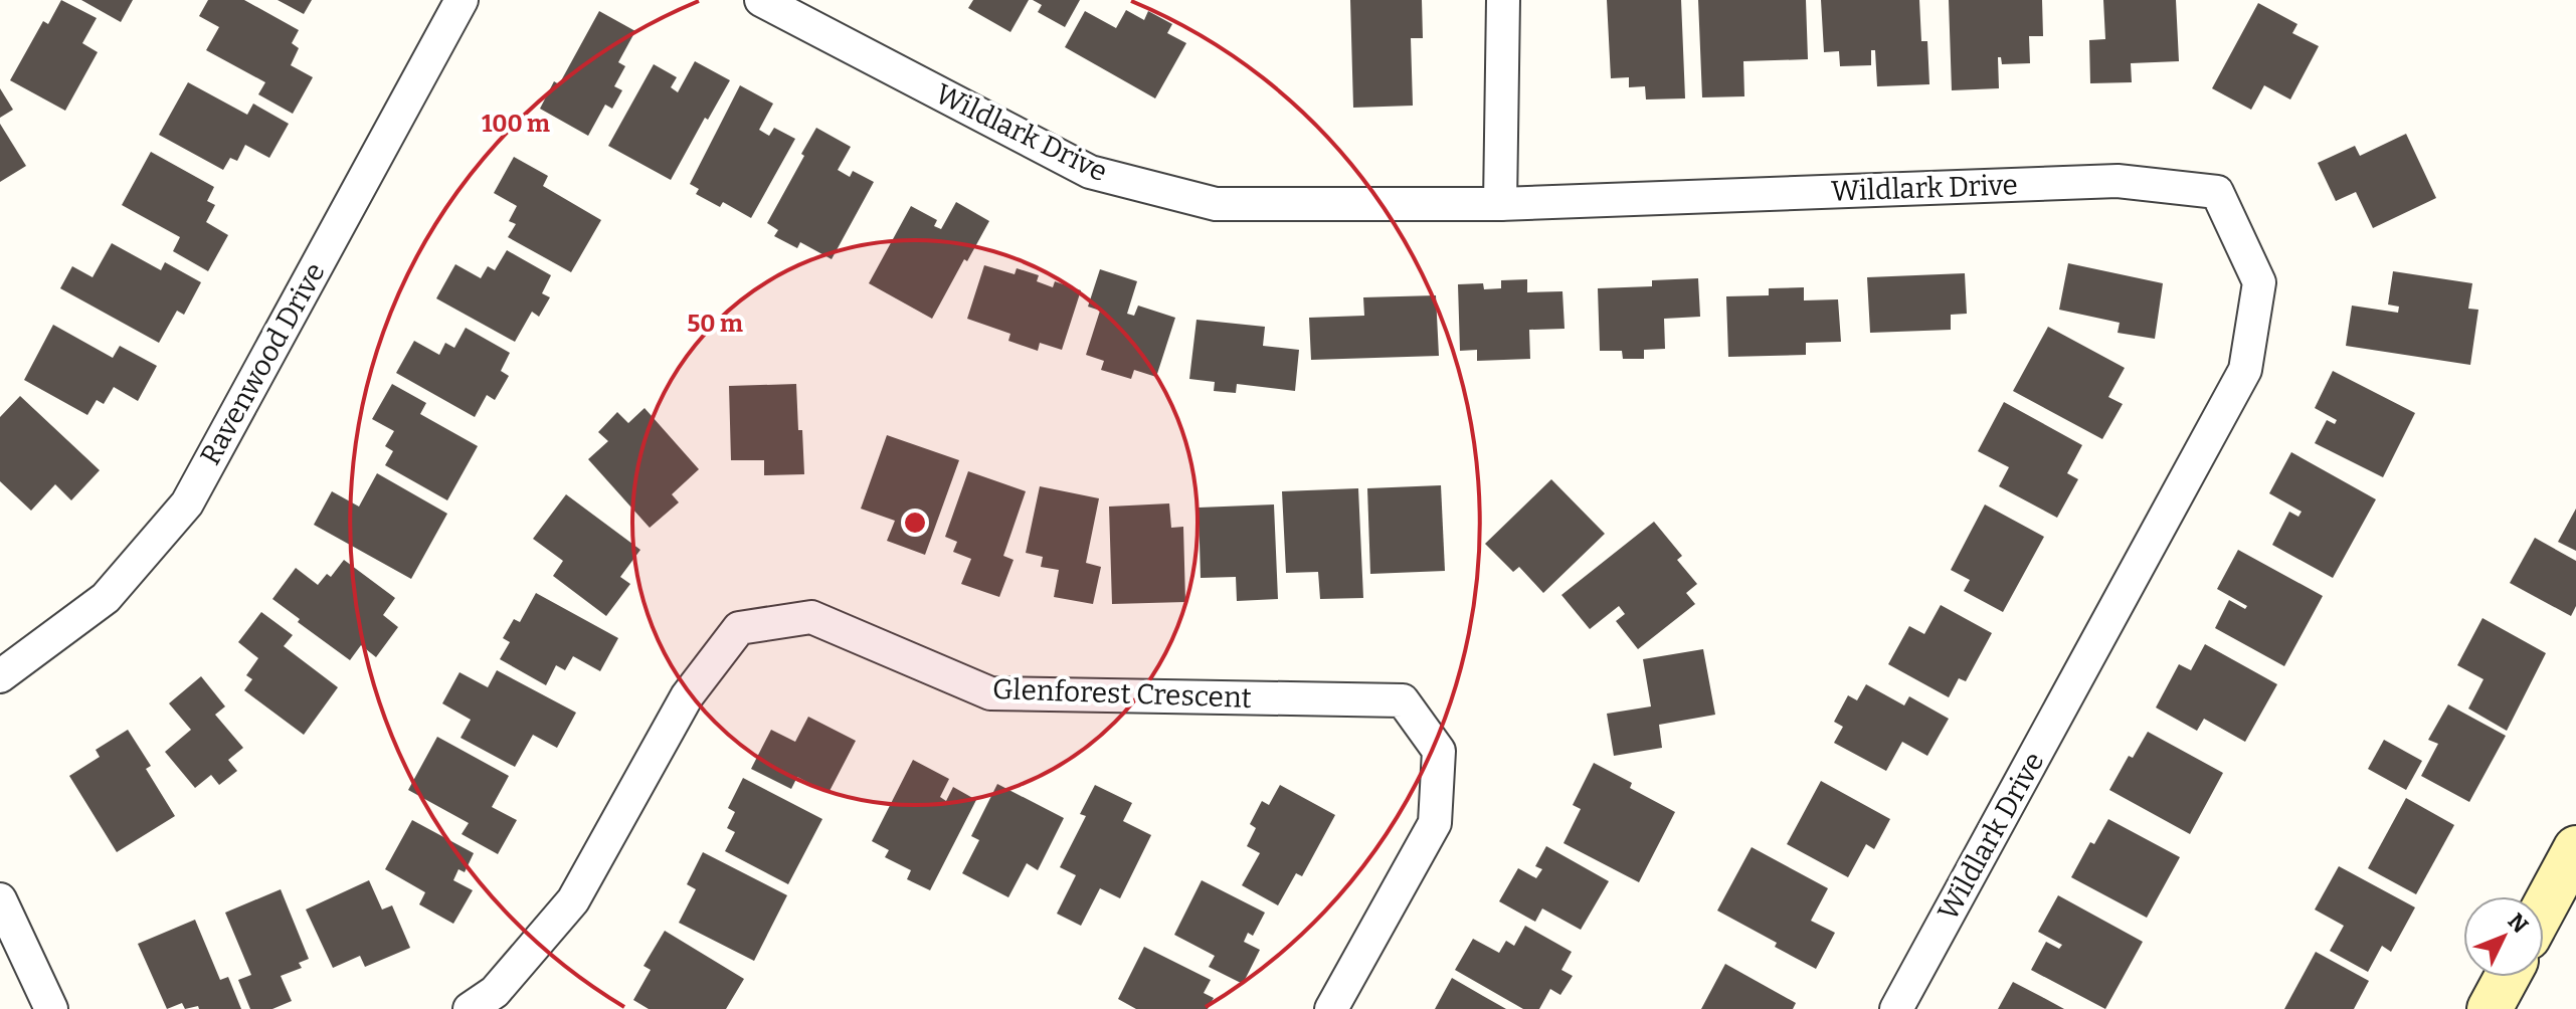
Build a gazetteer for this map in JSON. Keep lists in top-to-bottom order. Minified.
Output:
{"streets":{"street":["Wildlark Drive","Ravenwood Drive","Glenforest Crescent"]},"north":"top right","rings":["100 m","50 m"]}
